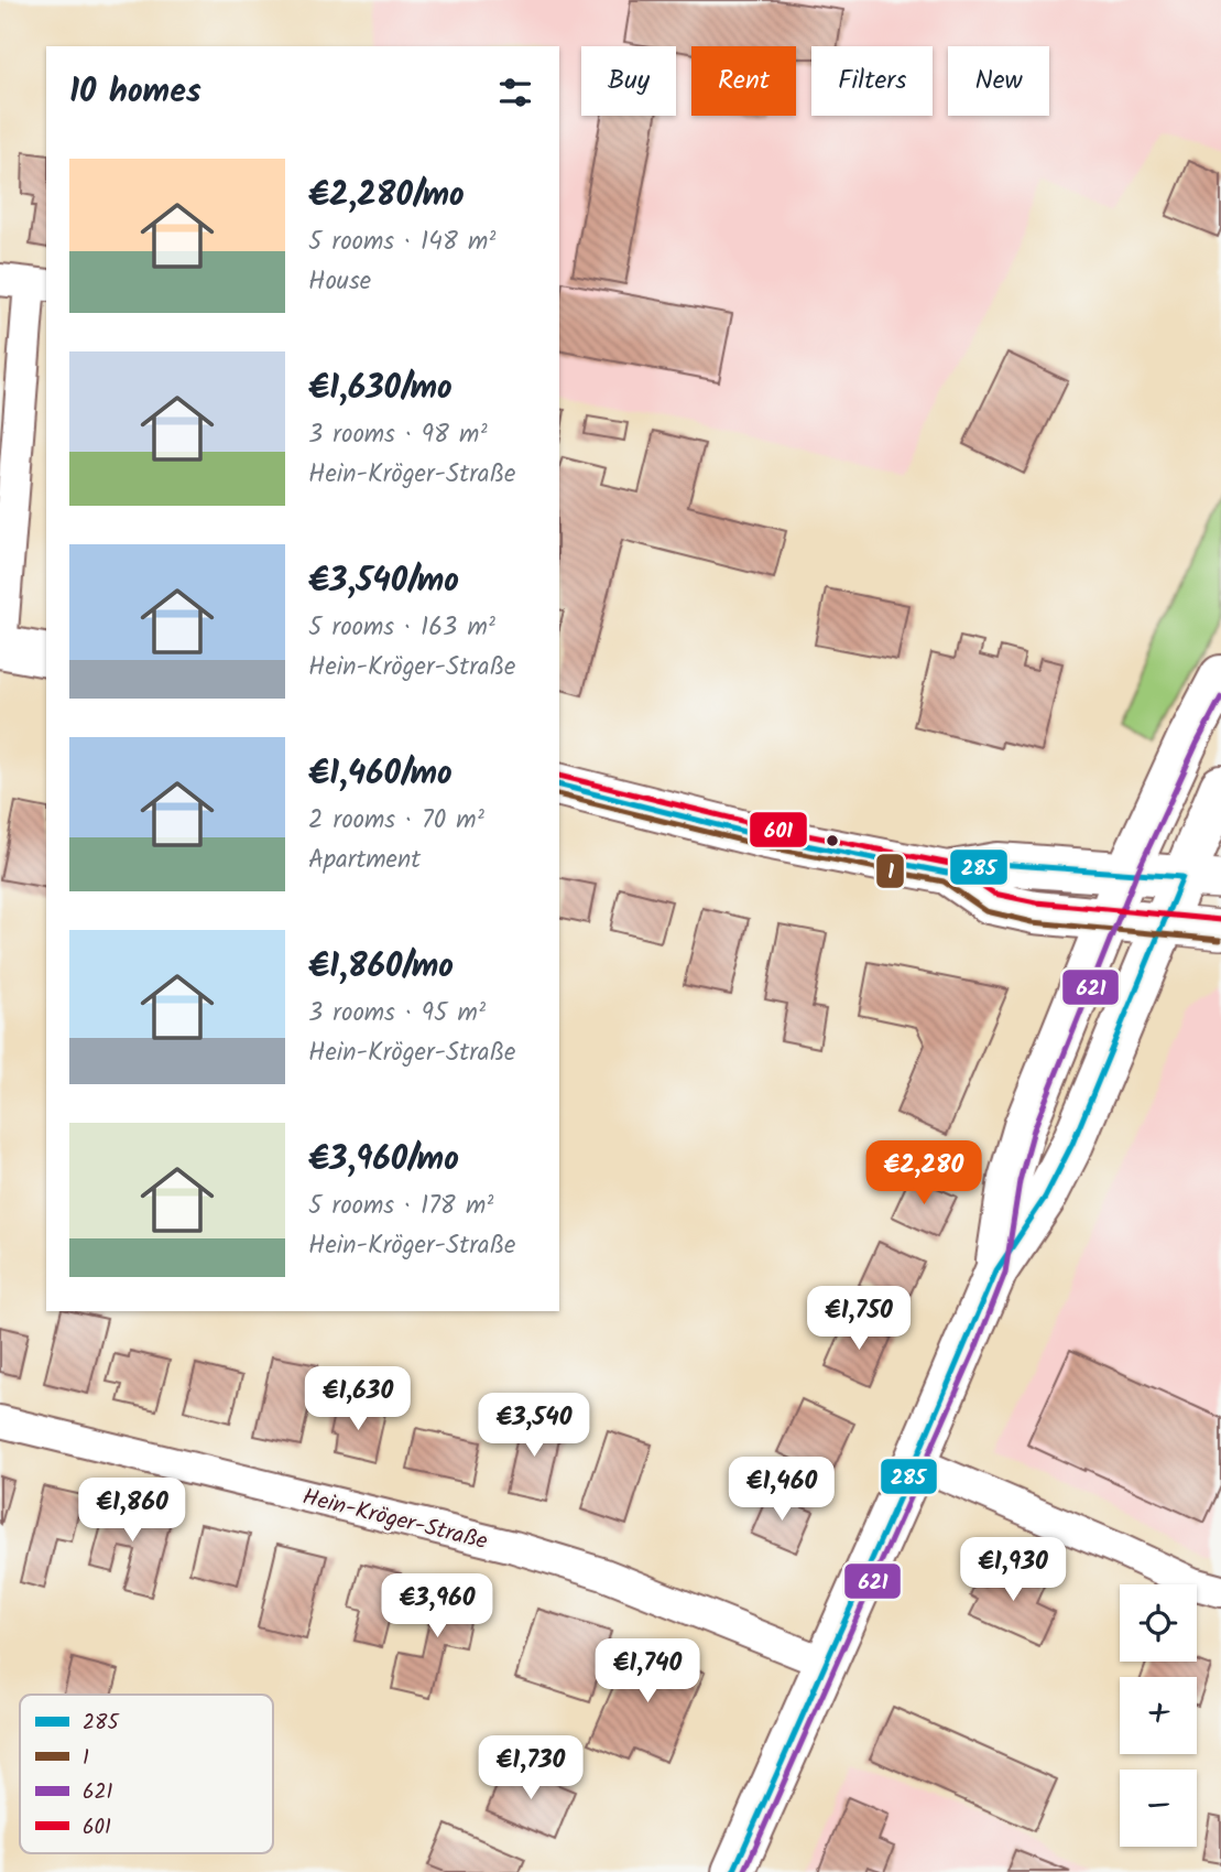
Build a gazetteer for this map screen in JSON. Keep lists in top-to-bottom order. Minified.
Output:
{"streets":{"street":["Hein-Kröger-Straße"]},"lines":["transit line 621","transit line 601","transit line 285","transit line 1"],"legend":["285","1","621","601"],"page":{"chip":["Buy","Rent","Filters","New"],"heading":"10 homes","list":[{"name":"€2,280/mo","note":"5 rooms · 148 m² · House"},{"name":"€1,630/mo","note":"3 rooms · 98 m² · Hein-Kröger-Straße"},{"name":"€3,540/mo","note":"5 rooms · 163 m² · Hein-Kröger-Straße"},{"name":"€1,460/mo","note":"2 rooms · 70 m² · Apartment"},{"name":"€1,860/mo","note":"3 rooms · 95 m² · Hein-Kröger-Straße"},{"name":"€3,960/mo","note":"5 rooms · 178 m² · Hein-Kröger-Straße"}],"price":["€2,280","€1,750","€1,630","€3,540","€1,460","€1,860","€1,930","€3,960","€1,740","€1,730"],"map_buttons":["+","−"]}}
